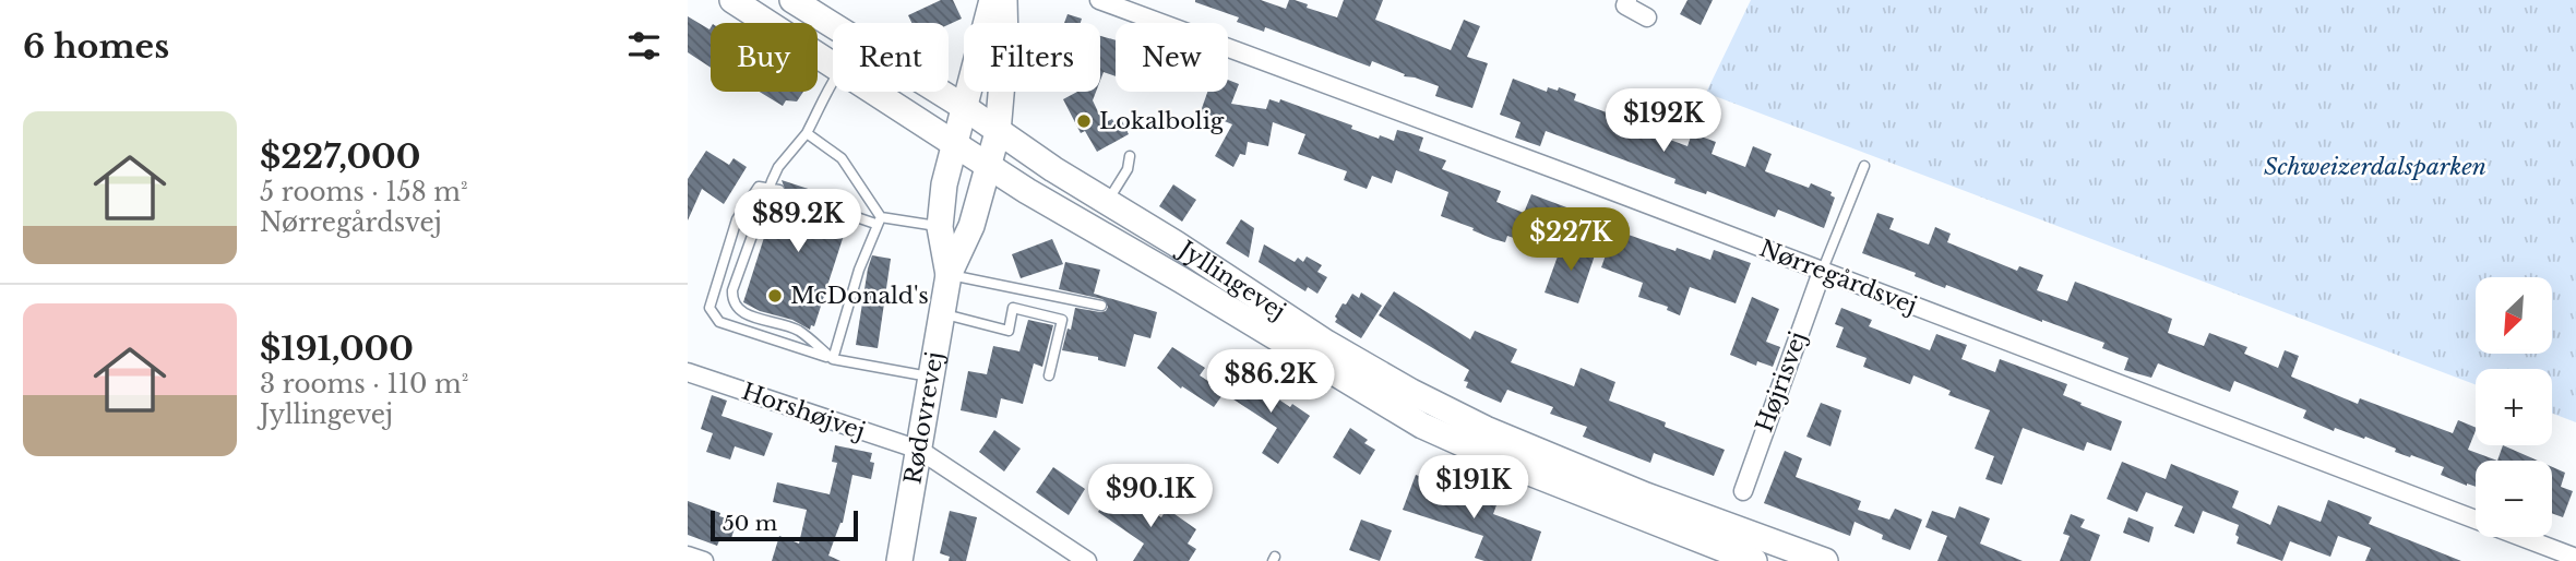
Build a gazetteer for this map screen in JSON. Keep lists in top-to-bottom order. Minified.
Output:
{"streets":{"street":["Nørregårdsvej","Jyllingevej","Højrisvej","Horshøjvej","Rødovrevej"]},"crossings":[["Nørregårdsvej","Højrisvej"],["Jyllingevej","Rødovrevej"],["Horshøjvej","Rødovrevej"]],"parks":["Schweizerdalsparken"],"places":["Lokalbolig","McDonald's"],"scale_bar":"50 m","north":"bottom left","page":{"heading":"6 homes","chip":["Buy","Rent","Filters","New"],"price":["$192K","$89.2K","$227K","$86.2K","$191K","$90.1K"],"list":[{"name":"$227,000","note":"5 rooms · 158 m² · Nørregårdsvej"},{"name":"$191,000","note":"3 rooms · 110 m² · Jyllingevej"}],"map_buttons":["+","−"],"scale":"50 m"}}
